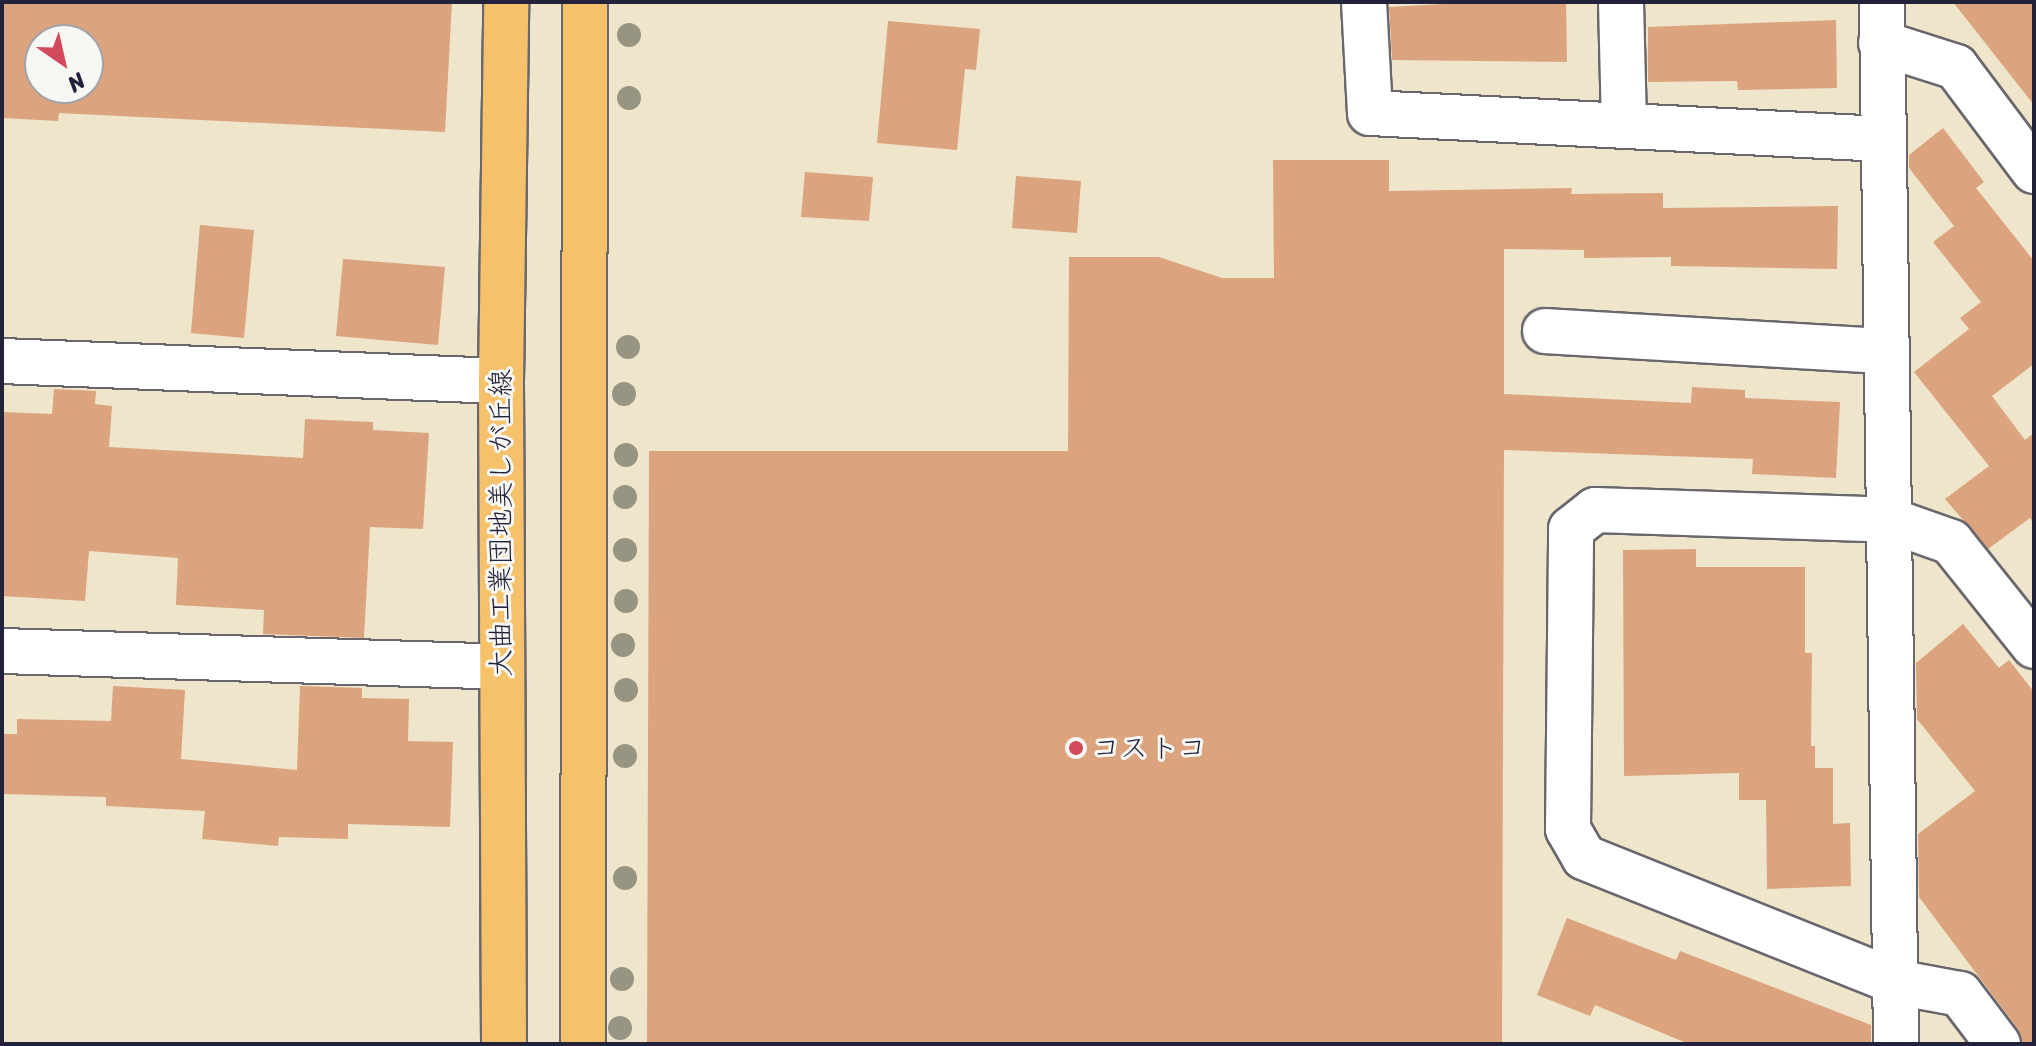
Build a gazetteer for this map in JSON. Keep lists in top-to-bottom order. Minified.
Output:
{"streets":{"main road":["大曲工業団地美しが丘線"]},"places":["コストコ"],"north":"bottom right"}
